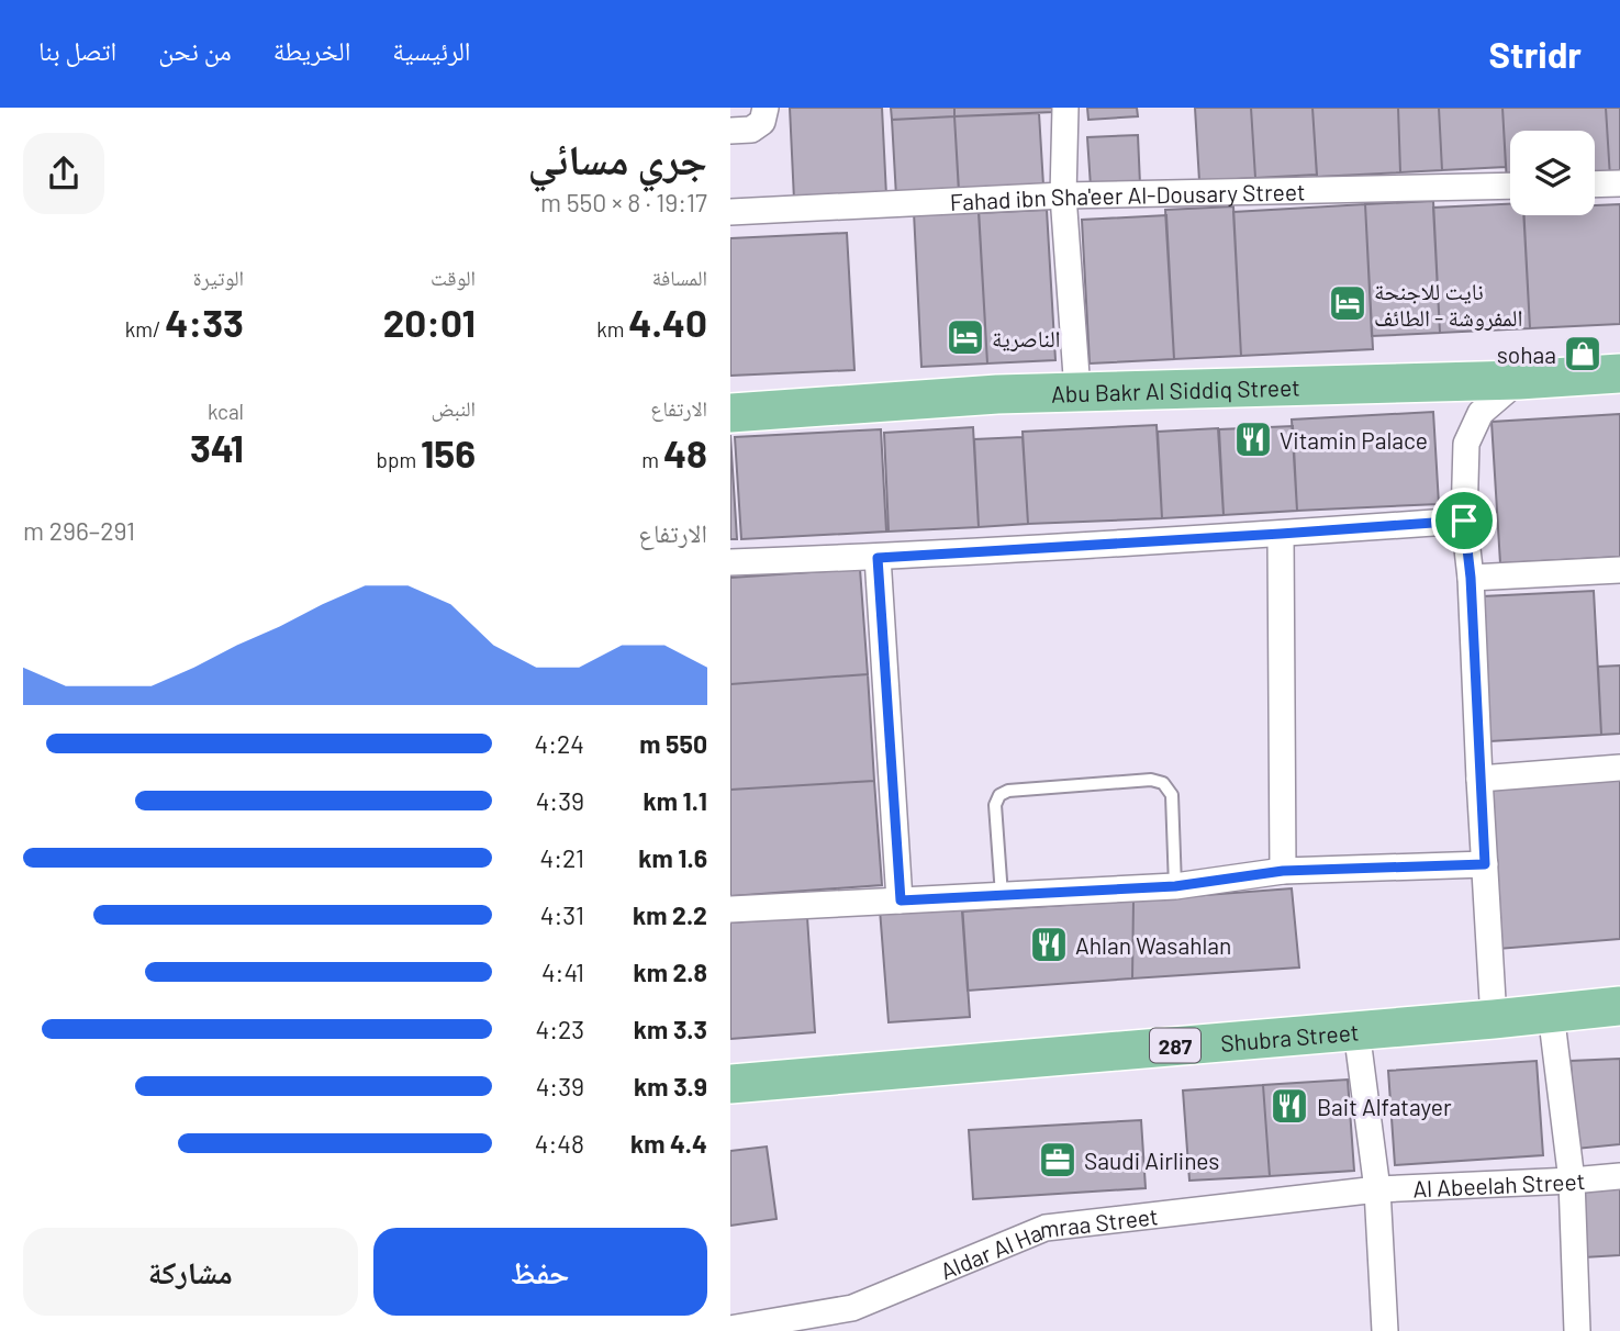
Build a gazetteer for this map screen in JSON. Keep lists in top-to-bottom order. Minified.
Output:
{"streets":{"main road":["Abu Bakr Al Siddiq Street","Shubra Street","287"],"street":["Fahad ibn Sha'eer Al-Dousary Street","Al Abeelah Street","Aldar Al Hamraa Street"]},"crossings":[["Al Abeelah Street","Aldar Al Hamraa Street"]],"places":{"hotel":["نايت للاجنحة المفروشة - الطائف","الناصرية"],"shop":["sohaa"],"restaurant":["Vitamin Palace","Ahlan Wasahlan","Bait Alfatayer"],"office":["Saudi Airlines"]},"page":{"header":"Stridr","nav":["الرئيسية","الخريطة","من نحن","اتصل بنا"],"heading":["جري مسائي","19:17 · 8 × 550 m"],"stats":[["المسافة","4.40 km"],["الوقت","20:01"],["الوتيرة","4:33 /km"],["الارتفاع","48 m"],["النبض","156 bpm"],["kcal","341"]],"chart":["الارتفاع","291–296 m"],"list":[{"name":"550 m","note":"4:24"},{"name":"1.1 km","note":"4:39"},{"name":"1.6 km","note":"4:21"},{"name":"2.2 km","note":"4:31"},{"name":"2.8 km","note":"4:41"},{"name":"3.3 km","note":"4:23"},{"name":"3.9 km","note":"4:39"},{"name":"4.4 km","note":"4:48"}],"buttons":["حفظ","مشاركة"]}}
